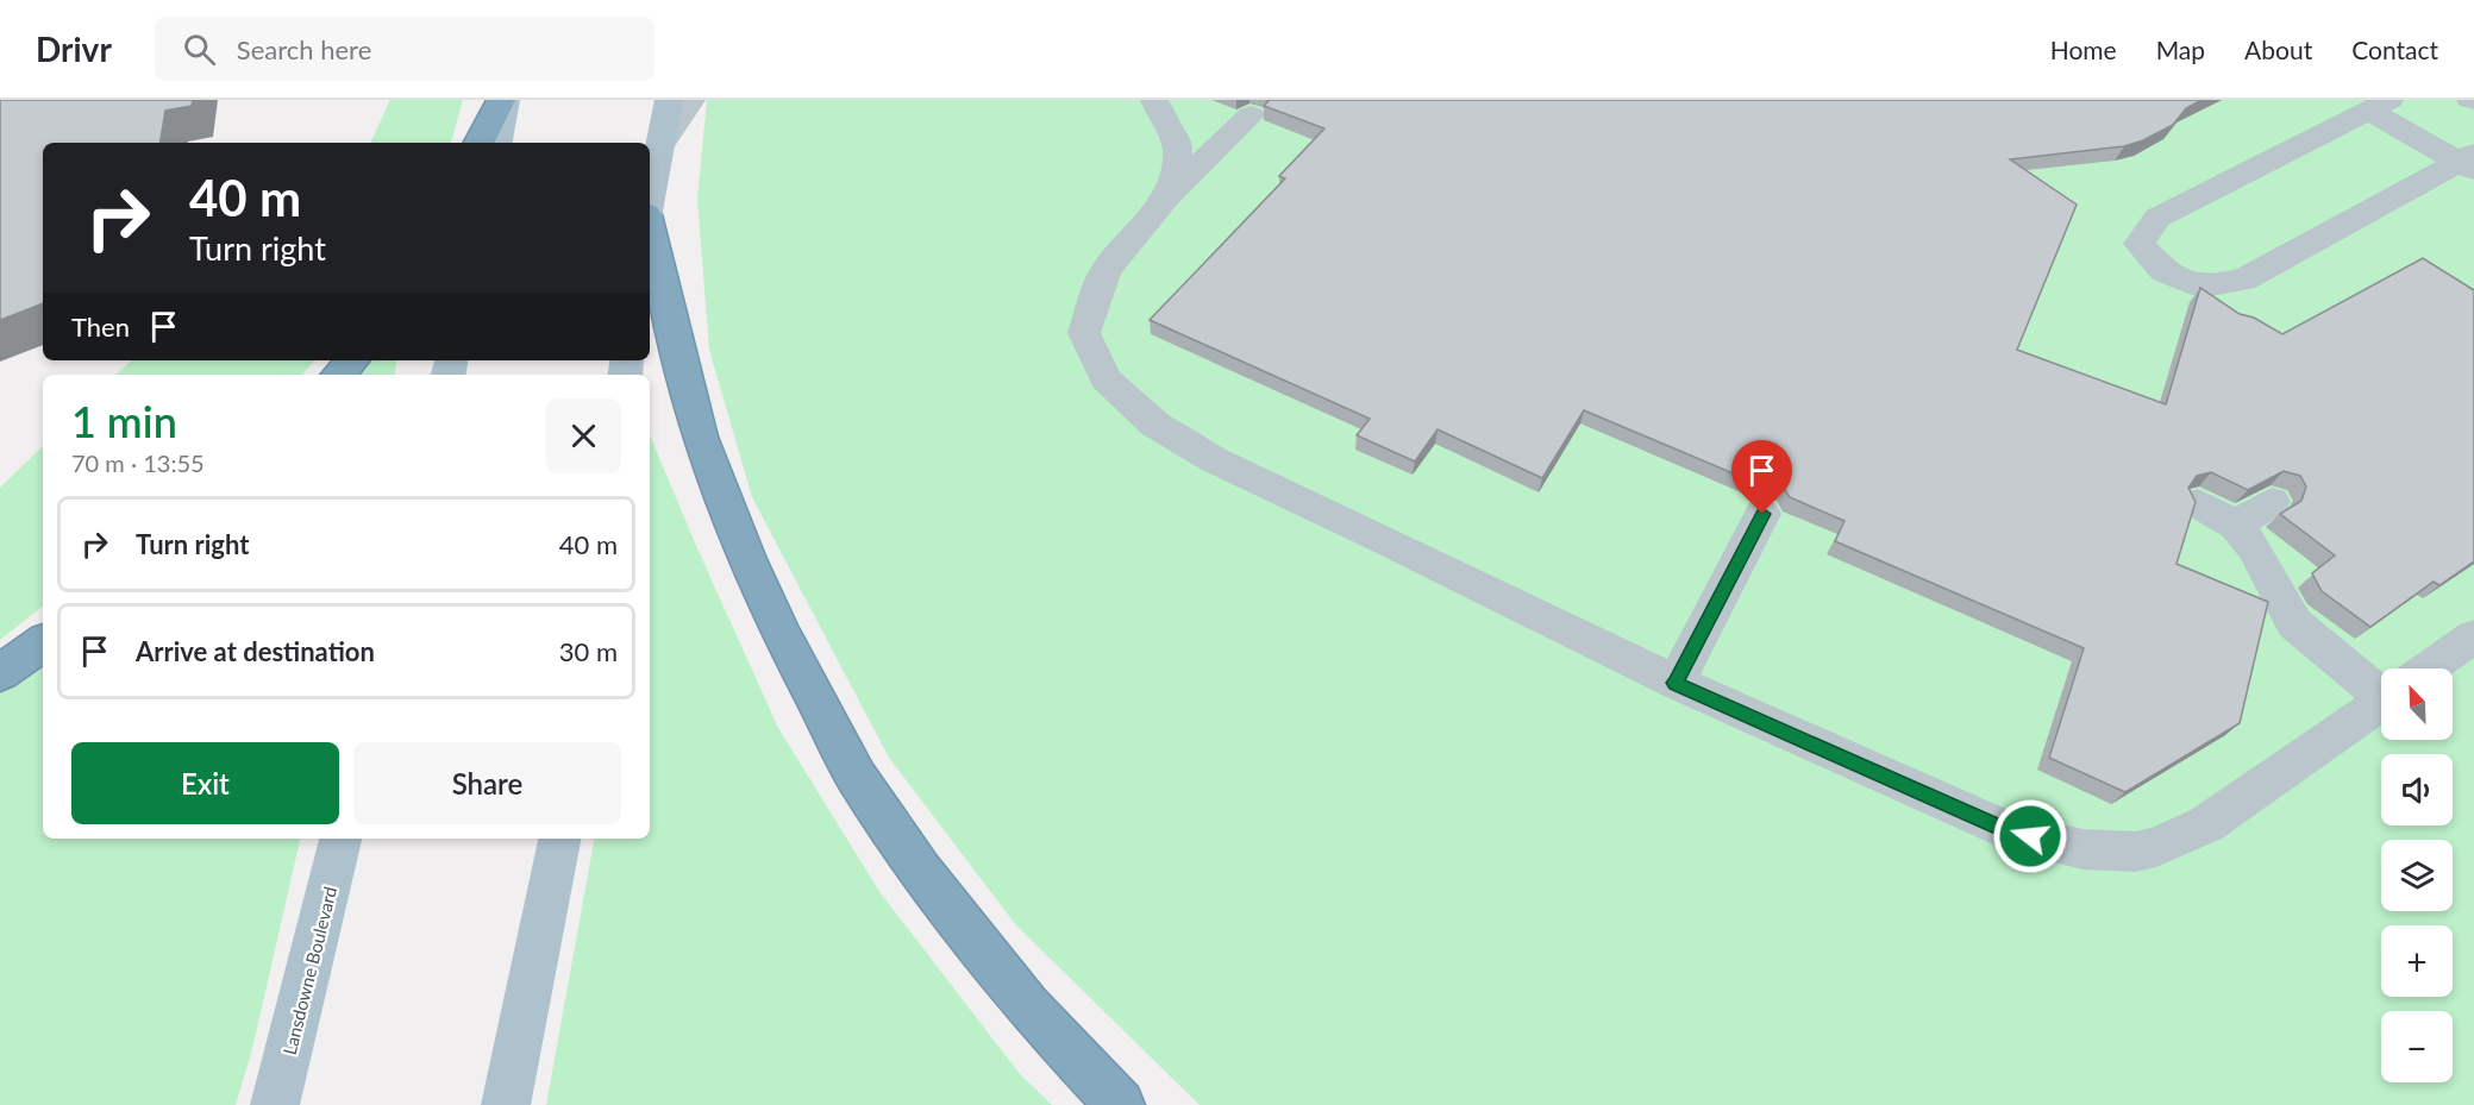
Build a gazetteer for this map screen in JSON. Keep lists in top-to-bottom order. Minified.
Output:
{"streets":{"main road":["Lansdowne Boulevard"]},"north":"top left","page":{"header":"Drivr","search":"Search here","nav":["Home","Map","About","Contact"],"turn":["40 m","Turn right"],"then":"Then","heading":["1 min","70 m · 13:55"],"list":[{"name":"Turn right","value":"40 m"},{"name":"Arrive at destination","value":"30 m"}],"map_buttons":["+","−"],"buttons":["Exit","Share"]}}
